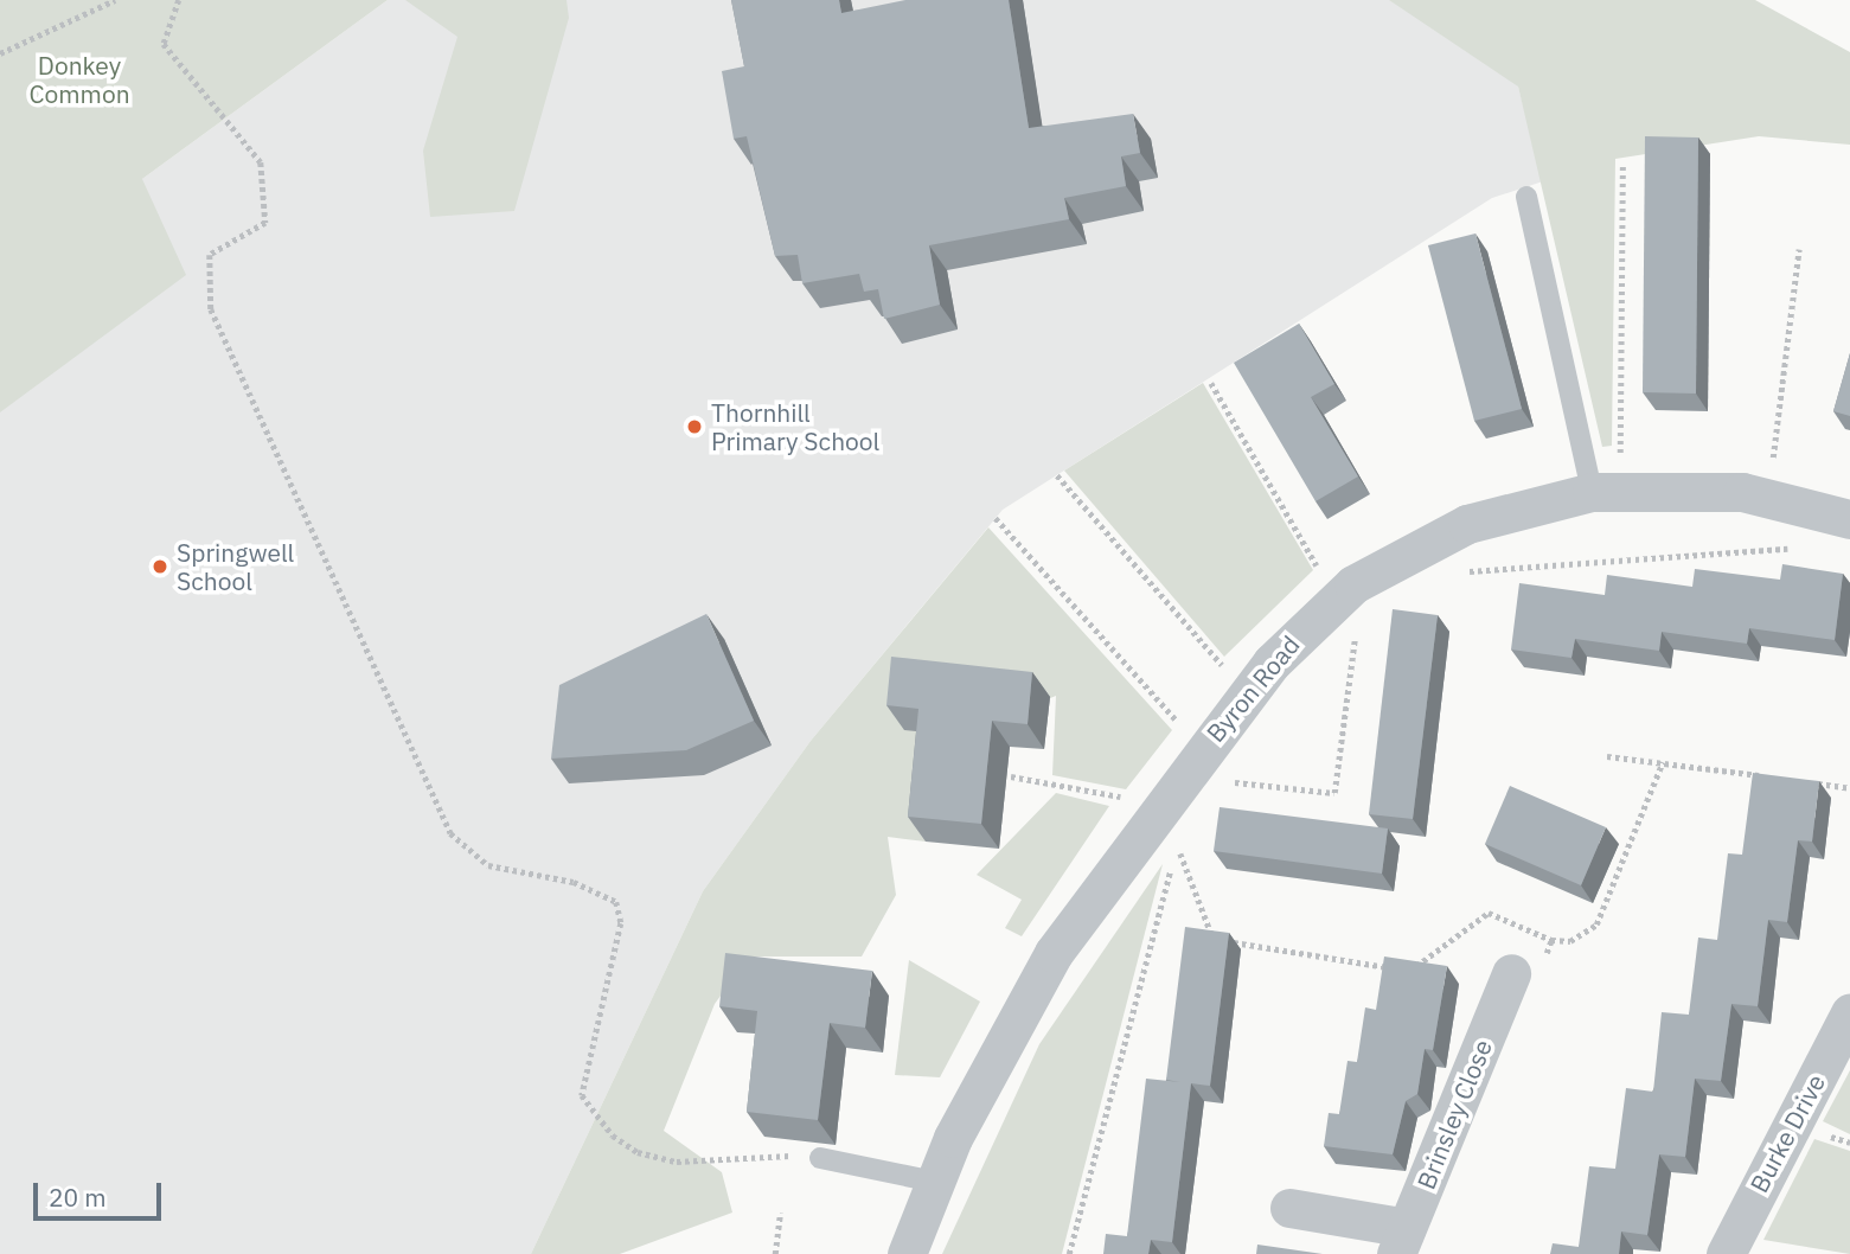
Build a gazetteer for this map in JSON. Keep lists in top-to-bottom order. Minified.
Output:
{"streets":{"street":["Byron Road","Brinsley Close","Burke Drive"]},"parks":["Donkey Common"],"places":["Thornhill Primary School","Springwell School"],"scale_bar":"20 m"}
